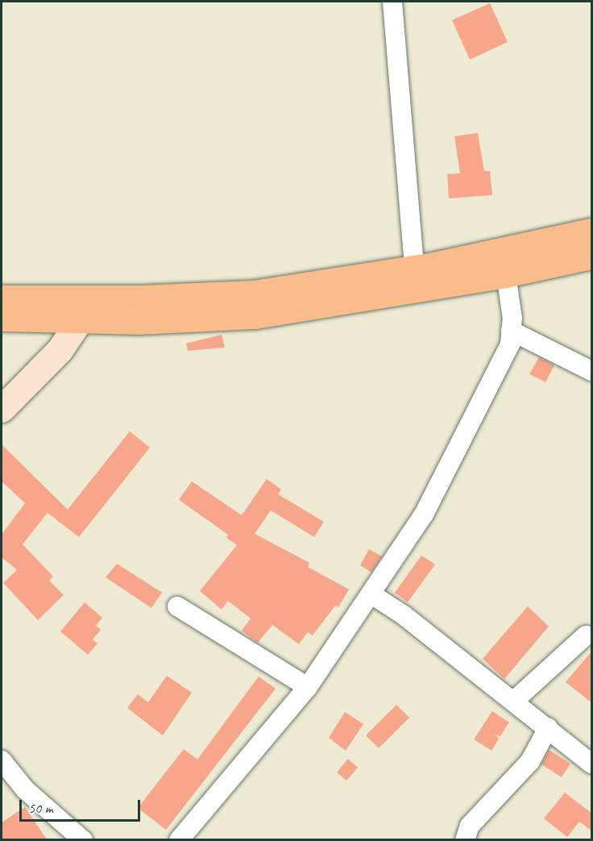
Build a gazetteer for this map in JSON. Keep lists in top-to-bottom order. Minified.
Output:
{"scale_bar":"50 m"}
